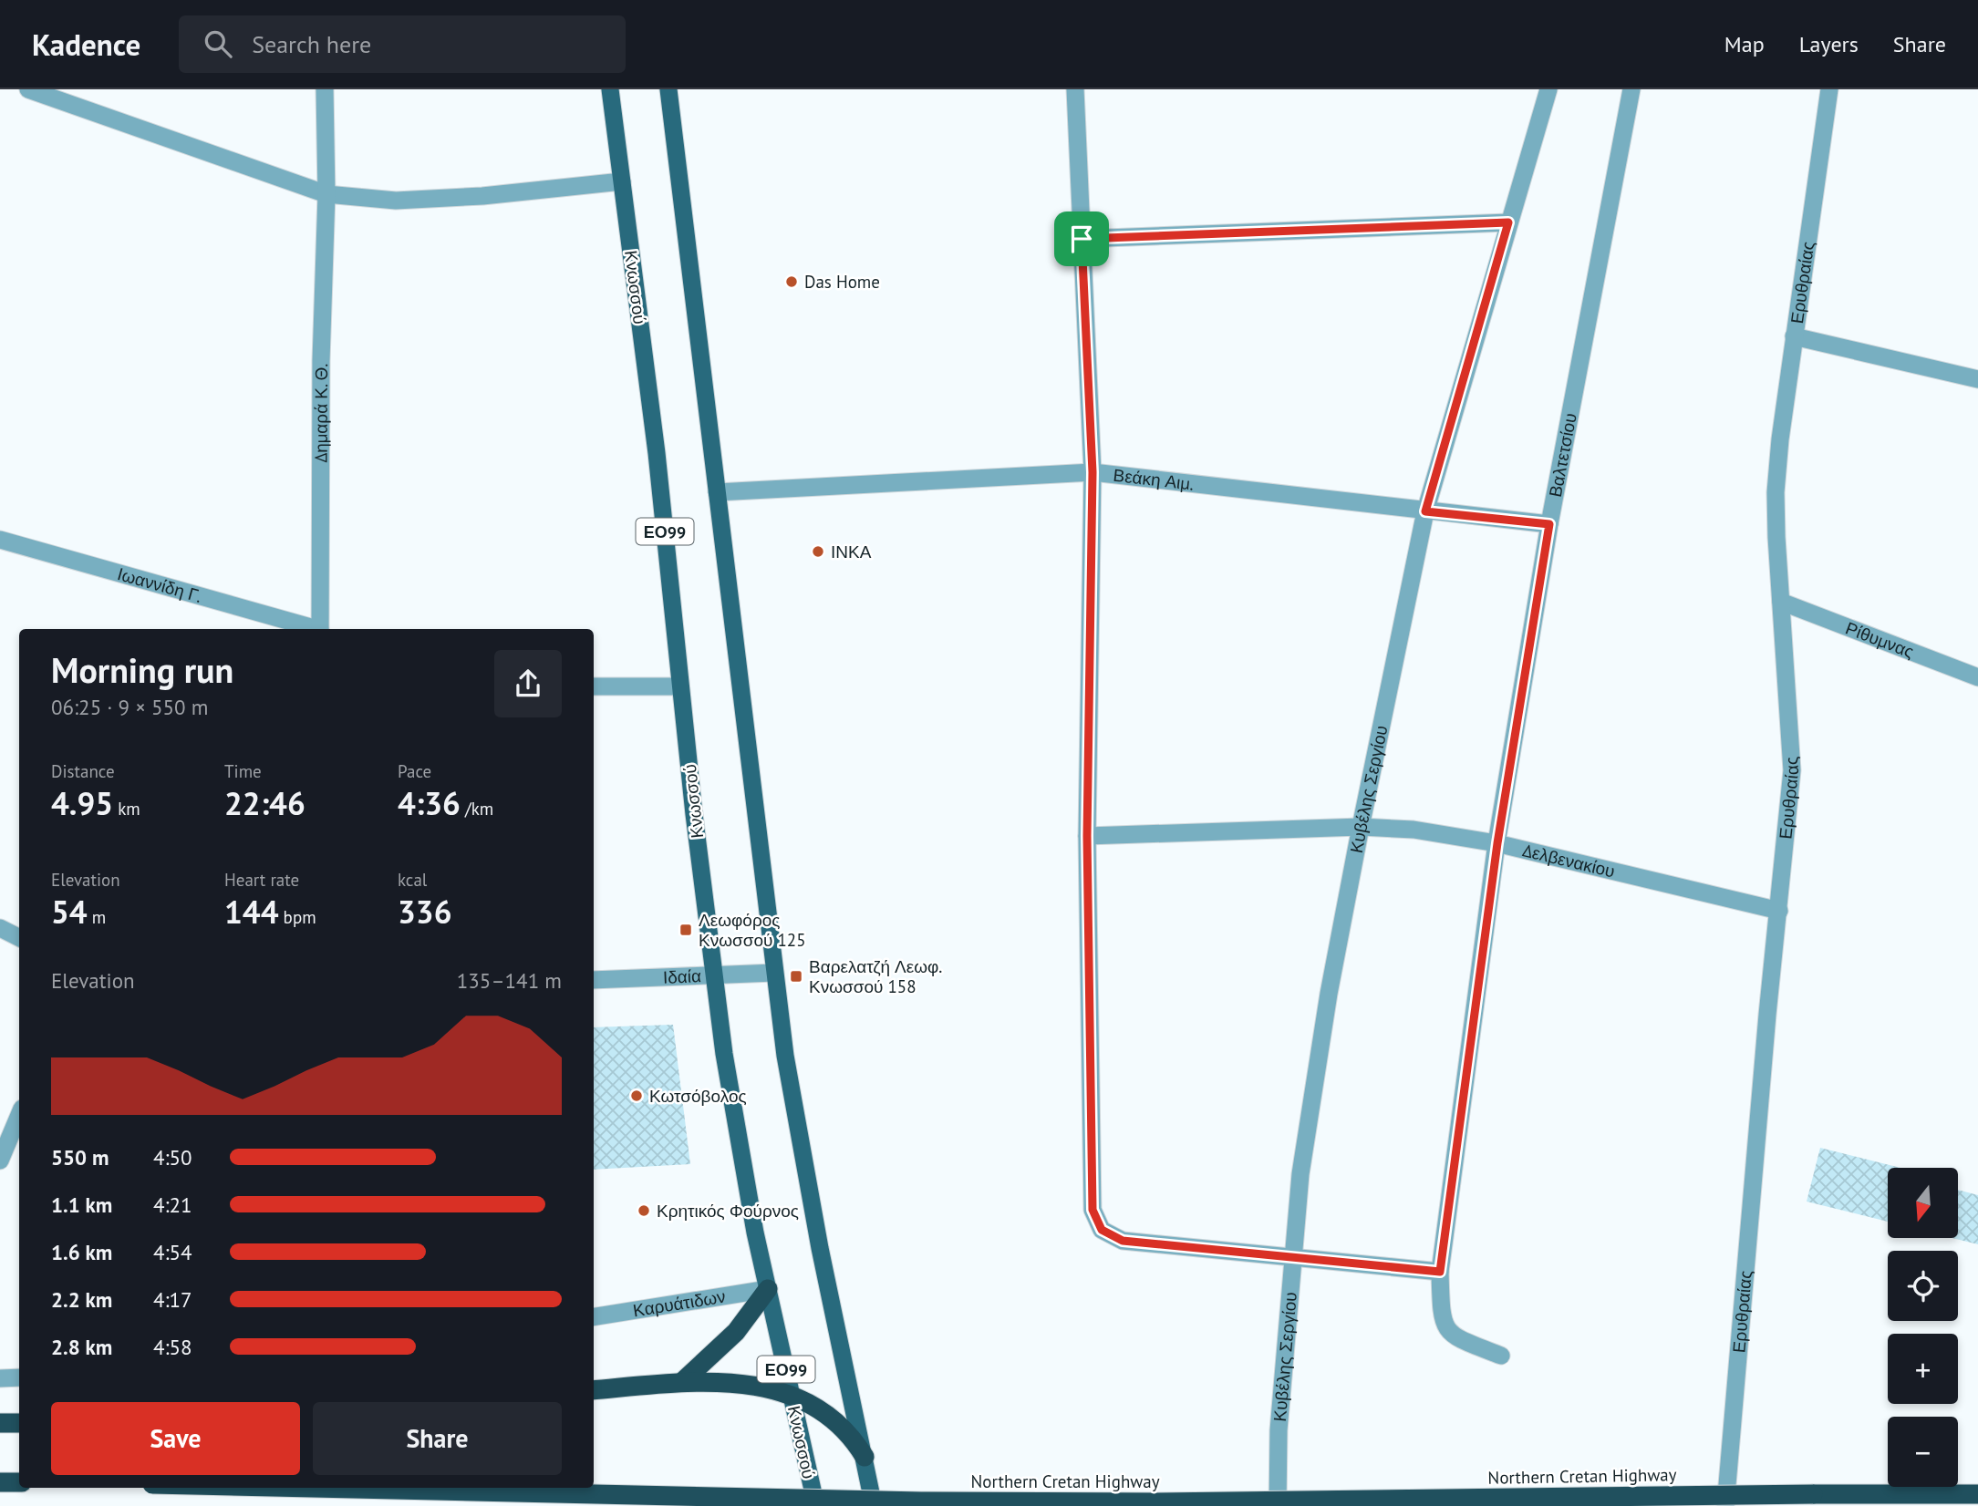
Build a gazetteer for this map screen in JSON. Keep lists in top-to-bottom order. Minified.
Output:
{"streets":{"highway":["Northern Cretan Highway"],"main road":["Κνωσσού","ΕΟ99"],"street":["Ερυθραίας","Δημαρά Κ. Θ.","Βαλτετσίου","Βεάκη Αιμ.","Ιωαννίδη Γ.","Ρίθυμνας","Κυβέλης Σεργίου","Δελβενακίου","Ιδαία","Καρυάτιδων"]},"crossings":[["Ερυθραίας","Ρίθυμνας"],["Ερυθραίας","Δελβενακίου"],["Κνωσσού","Ιδαία"],["Κνωσσού","Καρυάτιδων"],["Βαλτετσίου","Βεάκη Αιμ."],["Βαλτετσίου","Δελβενακίου"],["Βεάκη Αιμ.","ΕΟ99"],["Βεάκη Αιμ.","Κυβέλης Σεργίου"],["ΕΟ99","Ιδαία"],["Κυβέλης Σεργίου","Δελβενακίου"]],"places":{"other":["Das Home","ΙΝΚΑ","Κωτσόβολος","Κρητικός Φούρνος"],"transit":["Λεωφόρος Κνωσσού 125","Βαρελατζή Λεωφ. Κνωσσού 158"]},"north":"bottom","page":{"header":"Kadence","search":"Search here","nav":["Map","Layers","Share"],"heading":["Morning run","06:25 · 9 × 550 m"],"stats":[["Distance","4.95 km"],["Time","22:46"],["Pace","4:36 /km"],["Elevation","54 m"],["Heart rate","144 bpm"],["kcal","336"]],"chart":["Elevation","135–141 m"],"list":[{"name":"550 m","note":"4:50"},{"name":"1.1 km","note":"4:21"},{"name":"1.6 km","note":"4:54"},{"name":"2.2 km","note":"4:17"},{"name":"2.8 km","note":"4:58"}],"map_buttons":["+","−"],"buttons":["Save","Share"]}}
